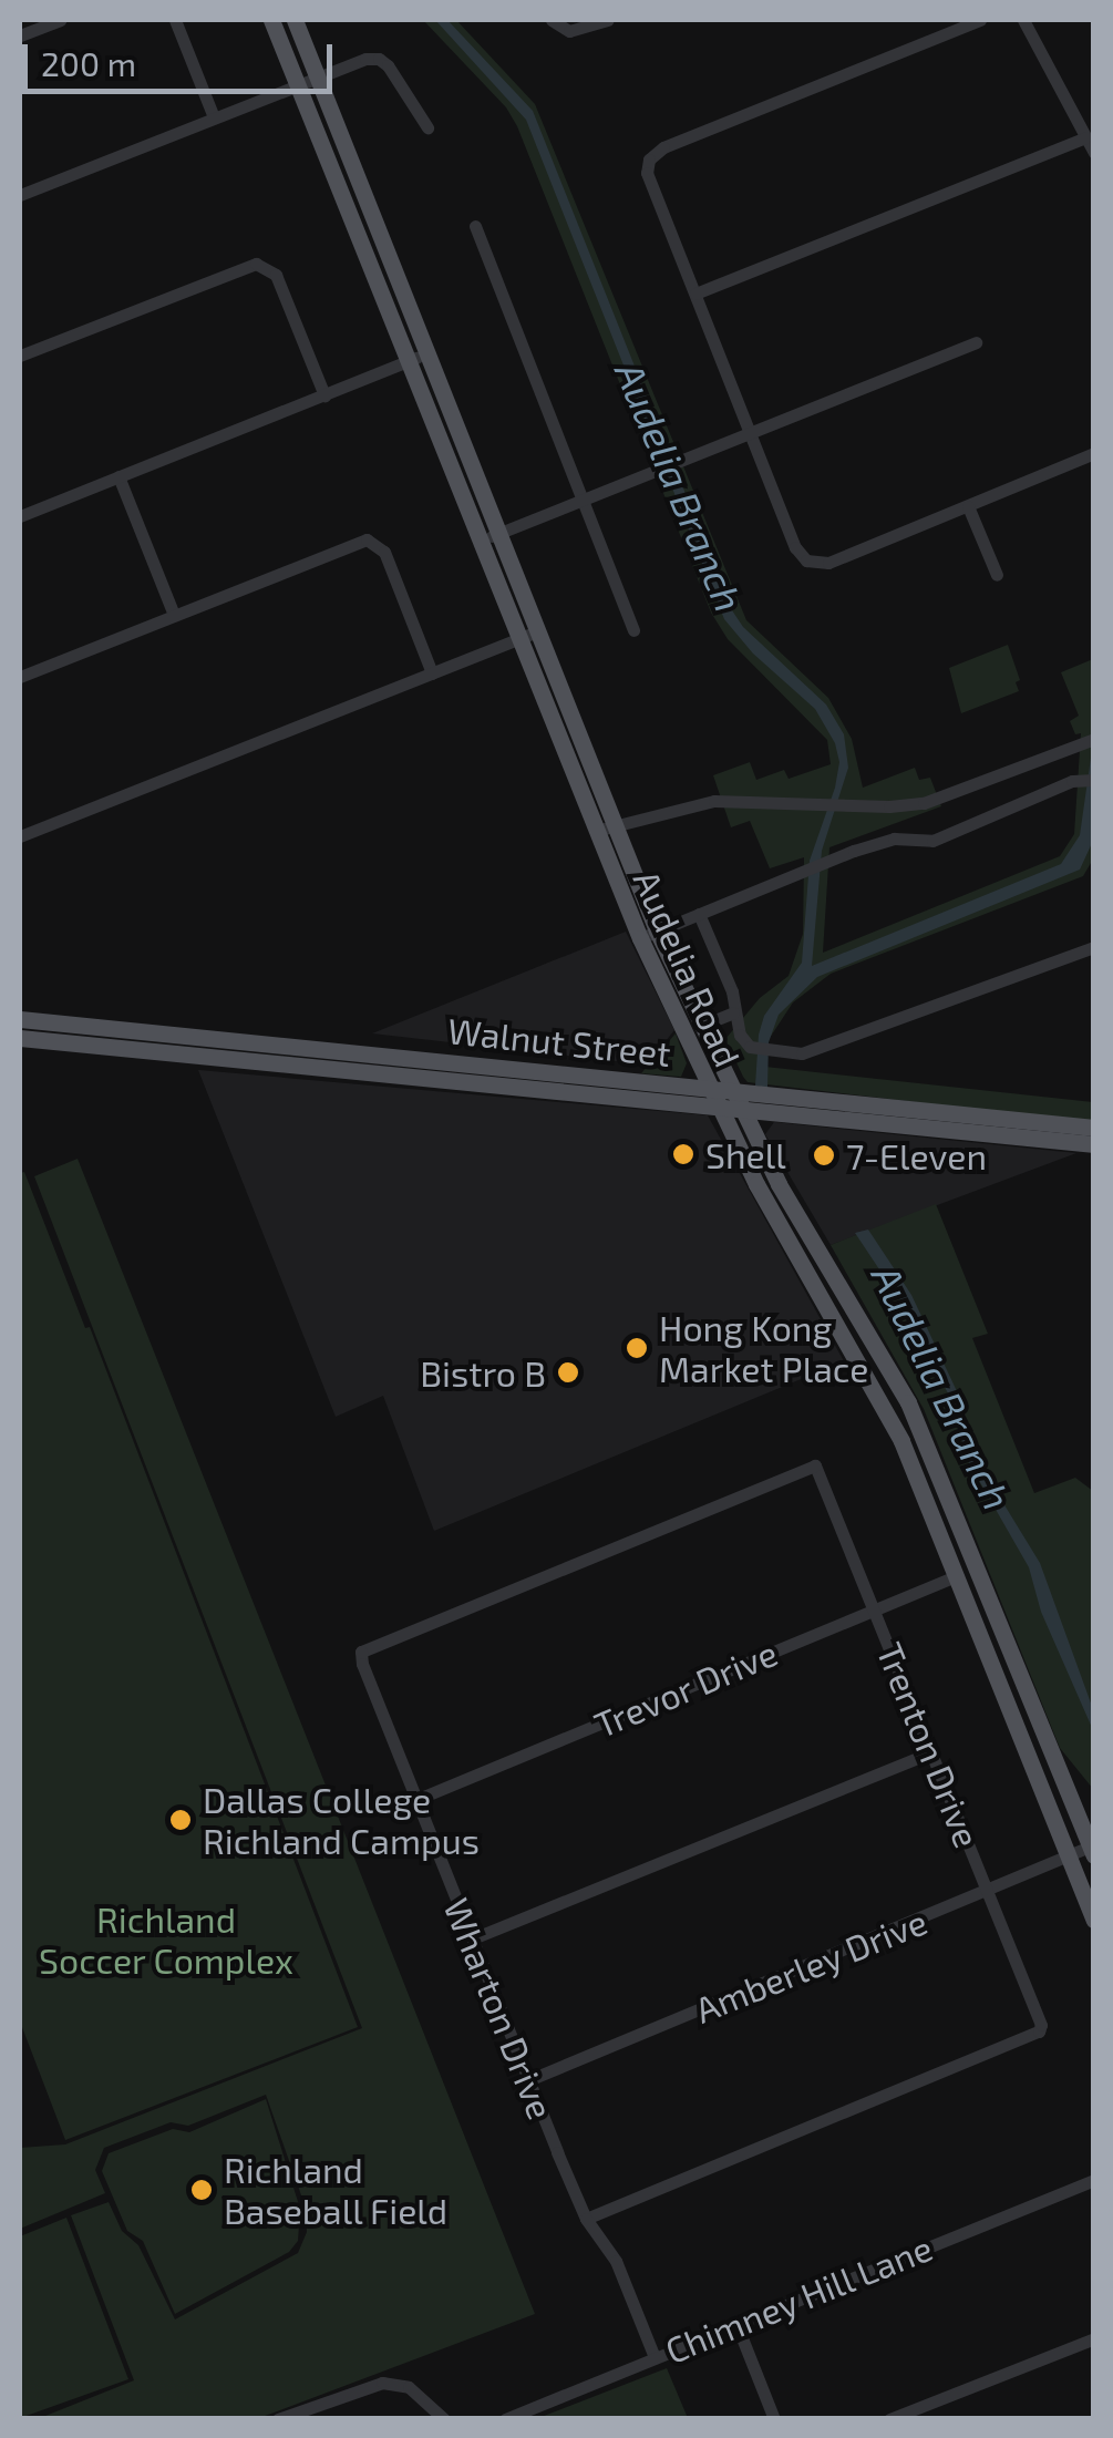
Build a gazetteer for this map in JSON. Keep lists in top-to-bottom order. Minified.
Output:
{"streets":{"main road":["Audelia Road","Walnut Street"],"street":["Trevor Drive","Trenton Drive","Amberley Drive","Wharton Drive","Chimney Hill Lane"]},"crossings":[["Audelia Road","Walnut Street"],["Audelia Road","Trevor Drive"],["Audelia Road","Amberley Drive"],["Trevor Drive","Trenton Drive"],["Trevor Drive","Wharton Drive"],["Trenton Drive","Amberley Drive"],["Trenton Drive","Wharton Drive"],["Amberley Drive","Wharton Drive"],["Wharton Drive","Chimney Hill Lane"]],"water":["Audelia Branch"],"parks":["Richland Soccer Complex"],"places":["Shell","7-Eleven","Hong Kong Market Place","Bistro B","Dallas College Richland Campus","Richland Baseball Field"],"scale_bar":"200 m"}
